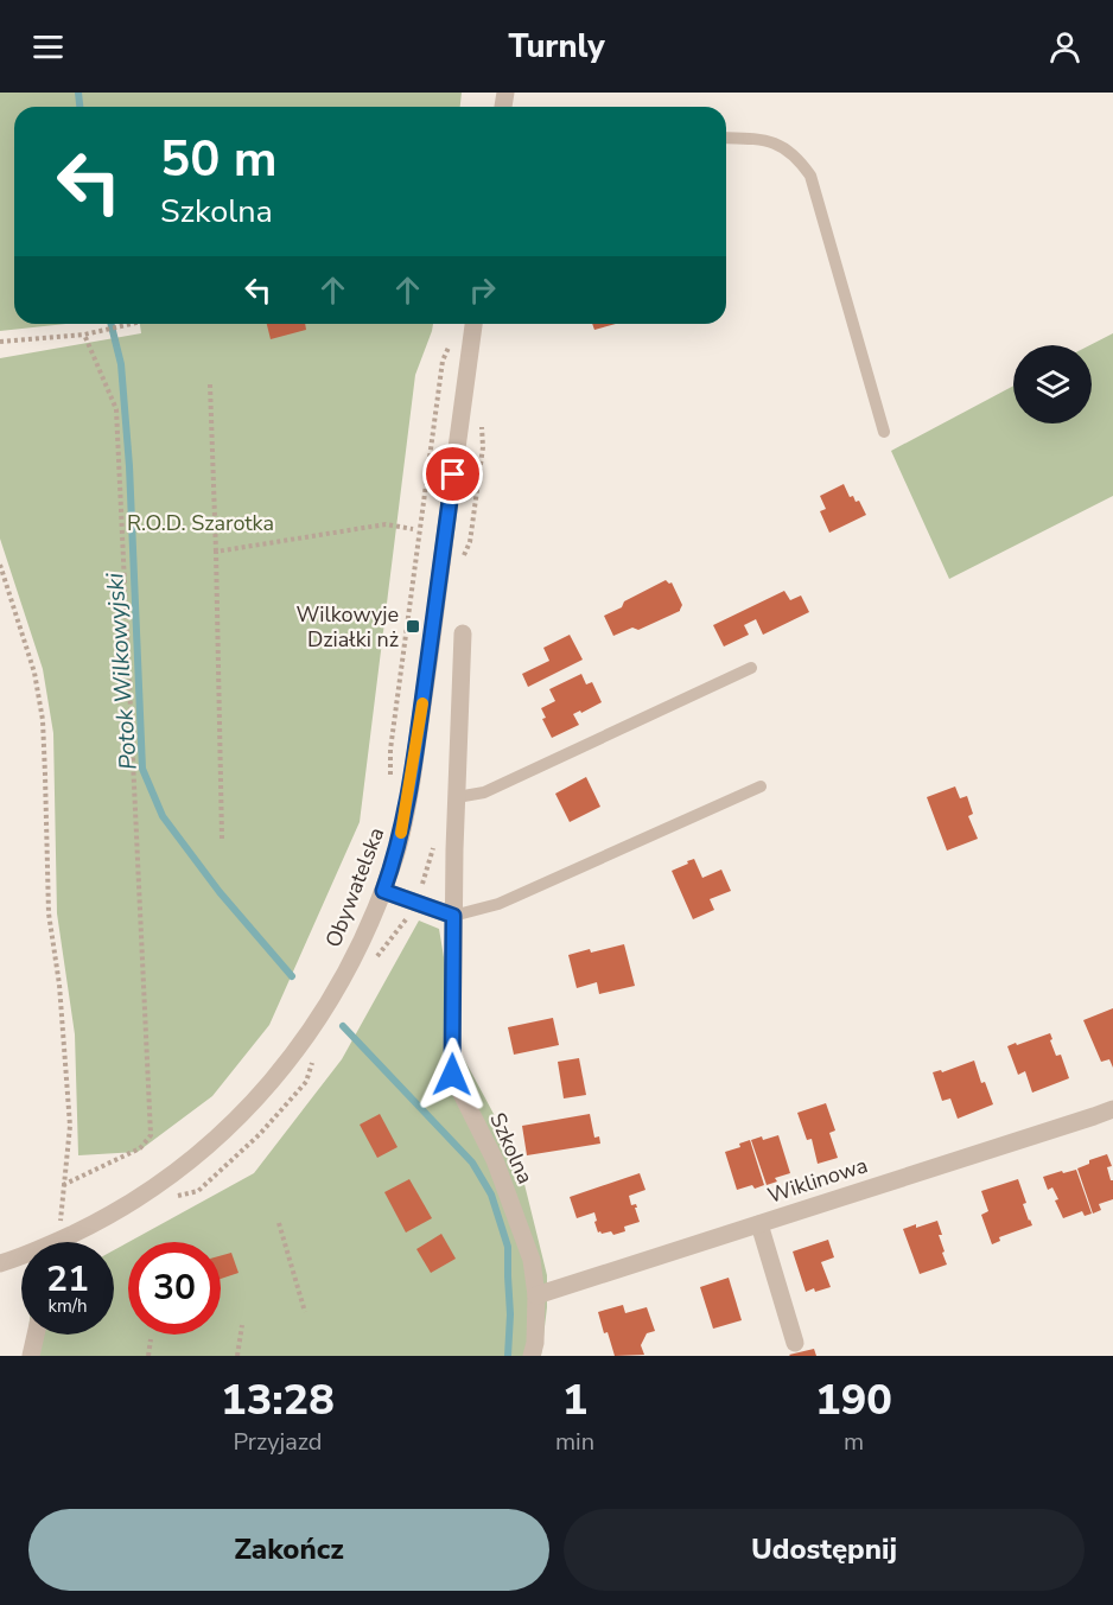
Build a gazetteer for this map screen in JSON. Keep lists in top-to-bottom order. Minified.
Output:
{"streets":{"street":["Obywatelska","Szkolna","Wiklinowa"]},"crossings":[["Szkolna","Wiklinowa"]],"water":["Potok Wilkowyjski"],"parks":["R.O.D. Szarotka"],"places":{"transit":["Wilkowyje Działki nż"]},"page":{"header":"Turnly","turn":["50 m","Szkolna"],"speed":"21 km/h","limit":"30","eta":["13:28","Przyjazd","1","min","190","m"],"buttons":["Zakończ","Udostępnij"]}}
